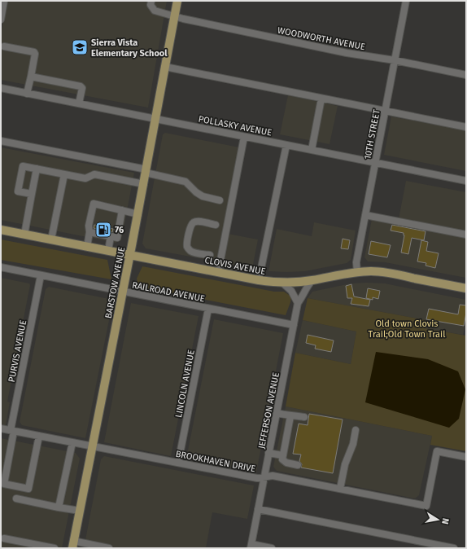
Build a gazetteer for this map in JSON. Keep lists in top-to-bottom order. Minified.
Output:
{"streets":{"main road":["CLOVIS AVENUE","BARSTOW AVENUE"],"street":["WOODWORTH AVENUE","POLLASKY AVENUE","10TH STREET","RAILROAD AVENUE","PURVIS AVENUE","LINCOLN AVENUE","JEFFERSON AVENUE","BROOKHAVEN DRIVE"]},"crossings":[["WOODWORTH AVENUE","10TH STREET"],["WOODWORTH AVENUE","BARSTOW AVENUE"],["POLLASKY AVENUE","10TH STREET"],["POLLASKY AVENUE","BARSTOW AVENUE"],["10TH STREET","CLOVIS AVENUE"],["CLOVIS AVENUE","BARSTOW AVENUE"],["CLOVIS AVENUE","JEFFERSON AVENUE"],["BARSTOW AVENUE","RAILROAD AVENUE"],["BARSTOW AVENUE","BROOKHAVEN DRIVE"],["RAILROAD AVENUE","PURVIS AVENUE"],["RAILROAD AVENUE","LINCOLN AVENUE"],["RAILROAD AVENUE","JEFFERSON AVENUE"],["PURVIS AVENUE","BROOKHAVEN DRIVE"],["LINCOLN AVENUE","BROOKHAVEN DRIVE"],["JEFFERSON AVENUE","BROOKHAVEN DRIVE"]],"parks":["Old town Clovis Trail;Old Town Trail"],"places":{"school or university":["Sierra Vista Elementary School"],"fuel station":["76"]},"north":"right"}
